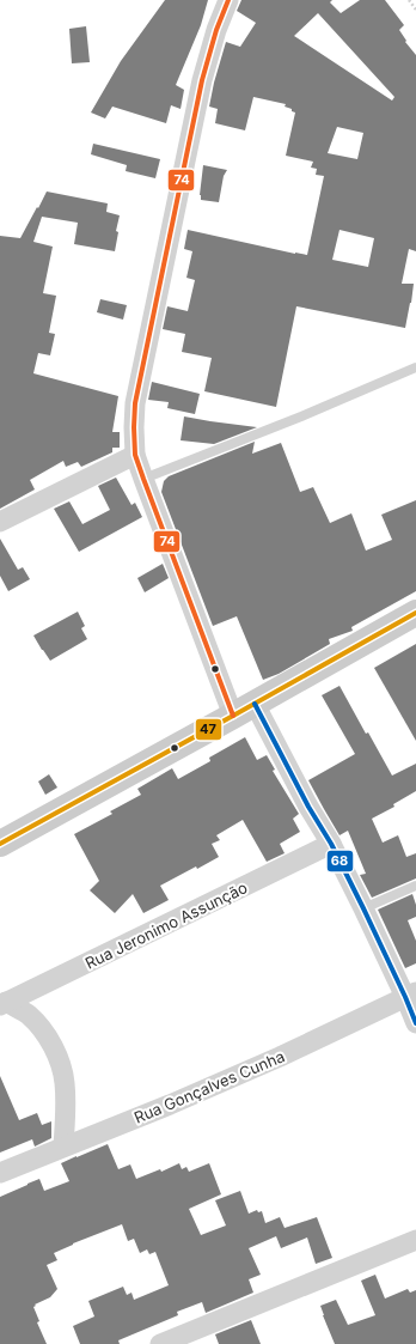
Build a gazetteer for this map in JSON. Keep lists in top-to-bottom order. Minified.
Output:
{"streets":{"street":["Rua Jeronimo Assunção","Rua Gonçalves Cunha"]},"lines":["transit line 74","transit line 47","transit line 68"]}
